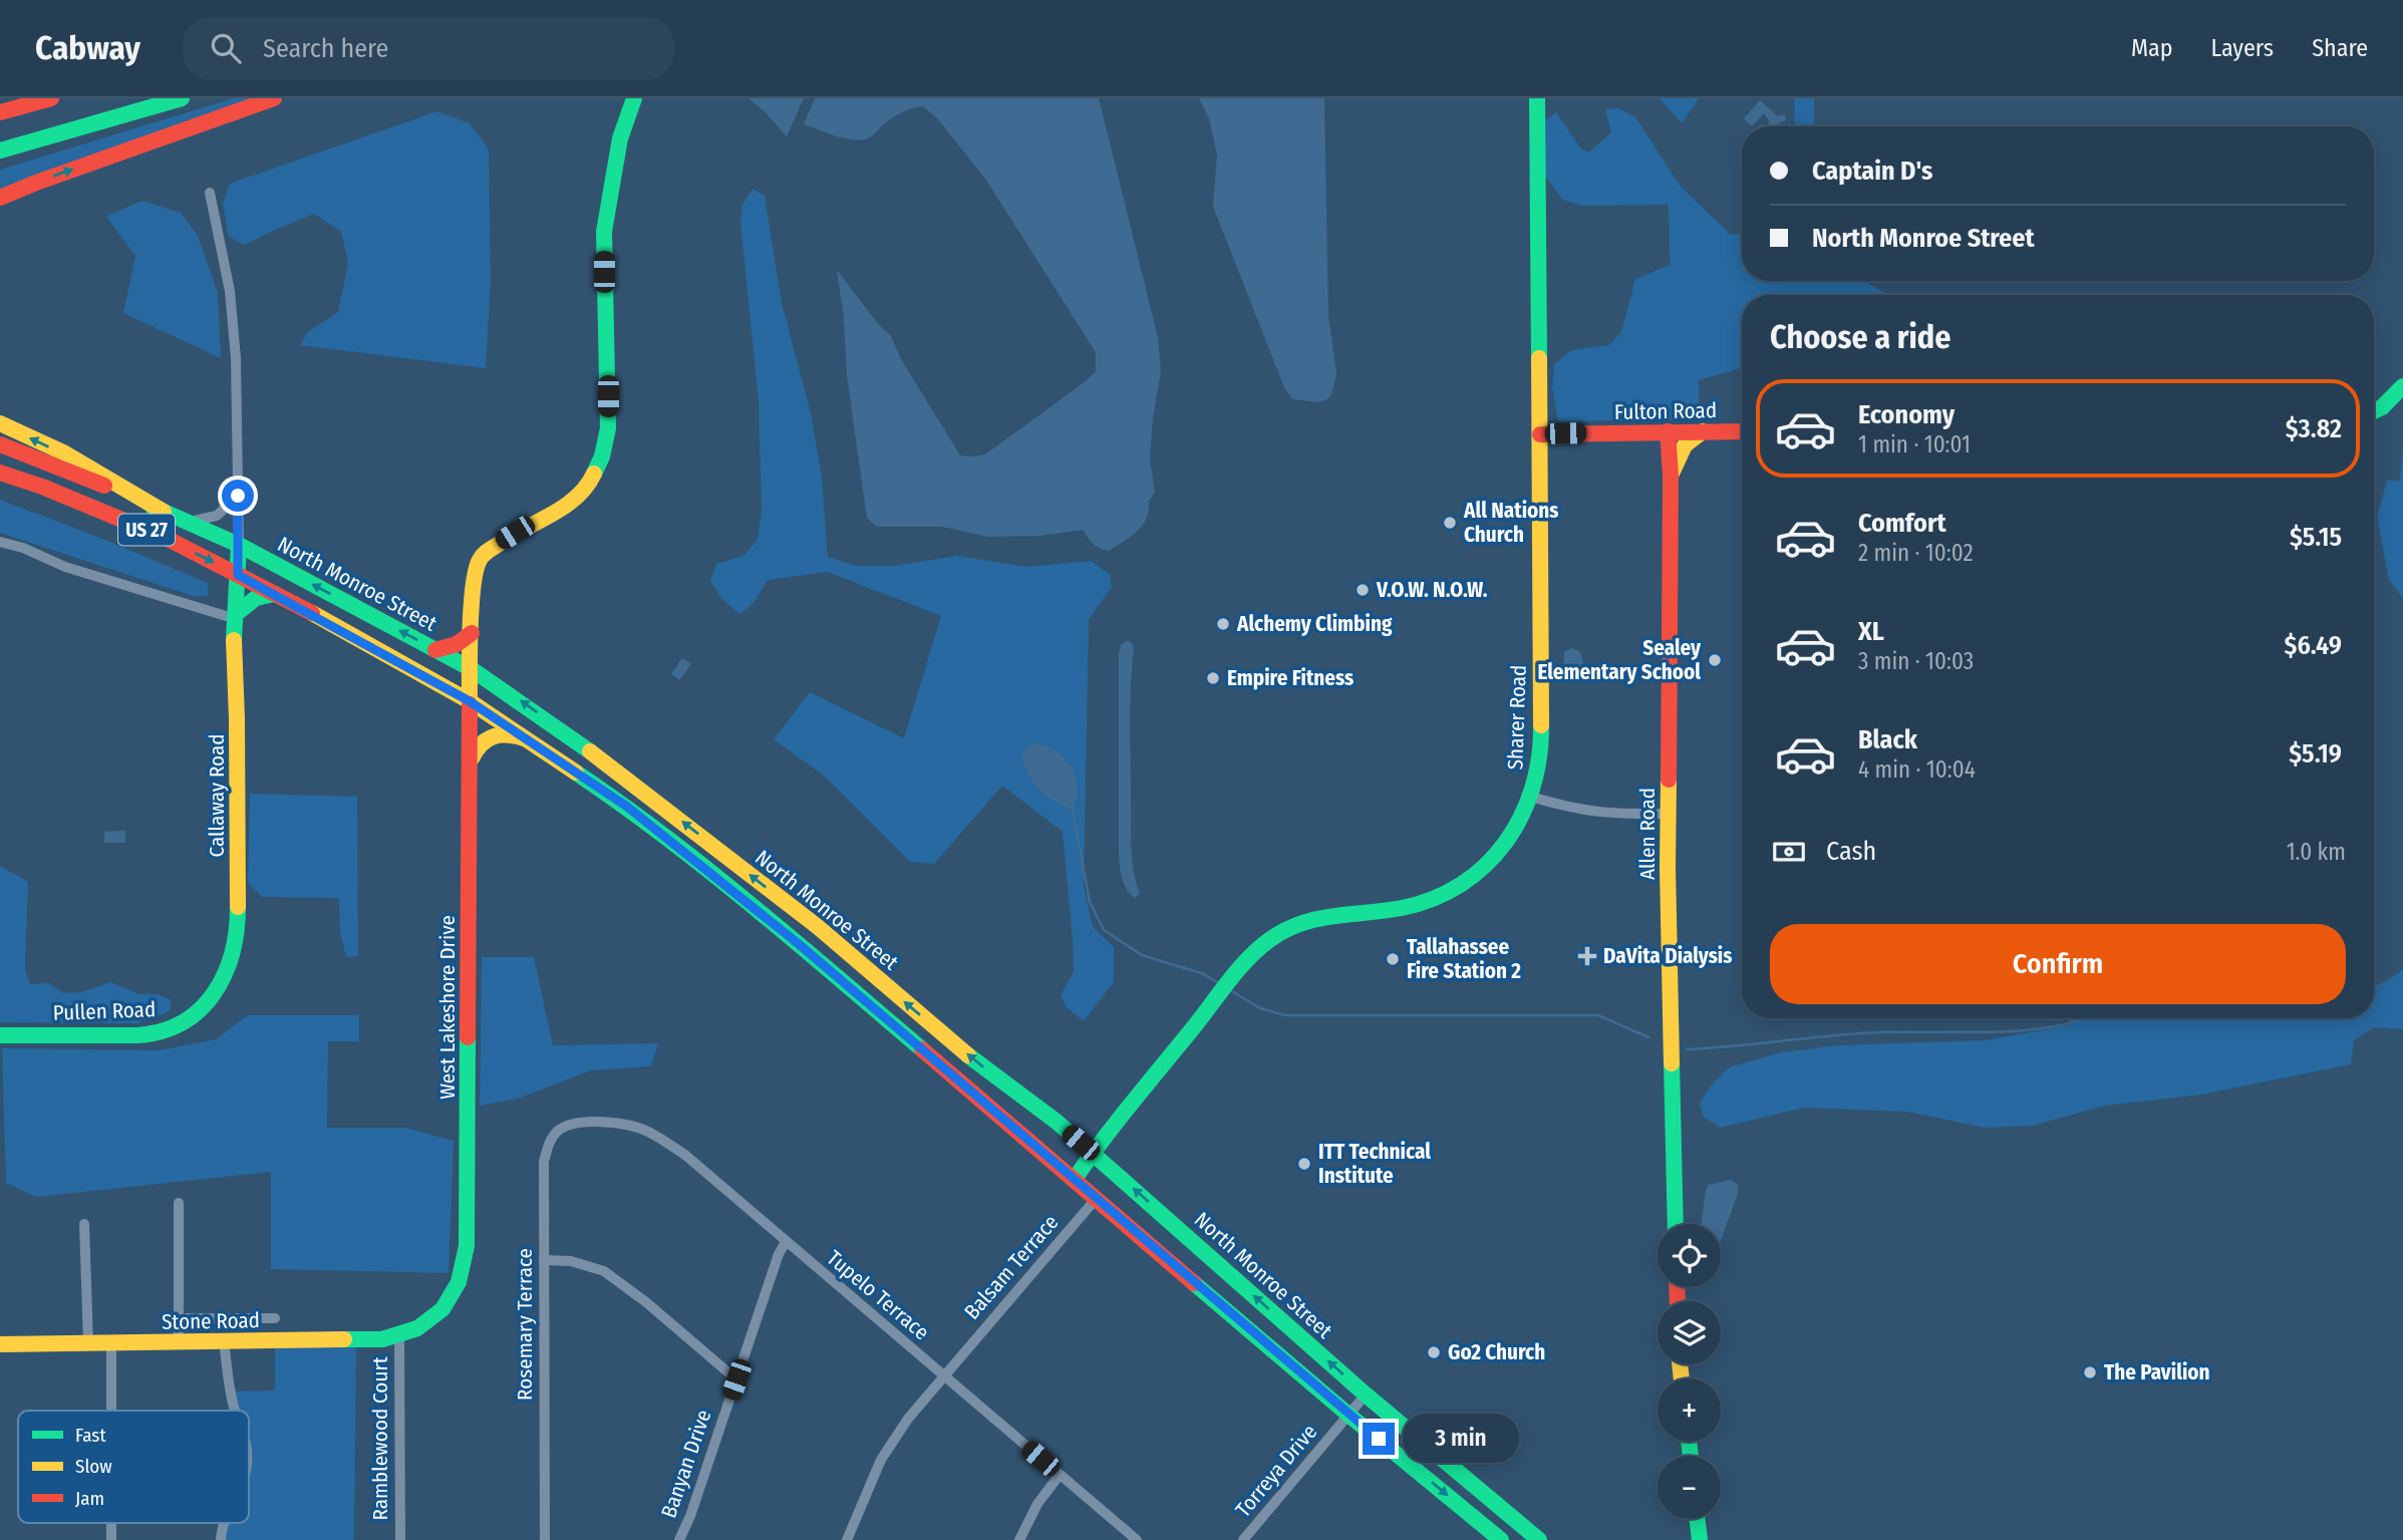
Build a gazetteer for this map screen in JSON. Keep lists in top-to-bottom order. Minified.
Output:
{"streets":{"main road":["Fulton Road","US 27","North Monroe Street","Sharer Road","Callaway Road","Allen Road","West Lakeshore Drive","Pullen Road","Stone Road"],"street":["Balsam Terrace","Tupelo Terrace","Rosemary Terrace","Ramblewood Court","Banyan Drive","Torreya Drive"]},"crossings":[["Fulton Road","Sharer Road"],["Fulton Road","Allen Road"],["North Monroe Street","Sharer Road"],["North Monroe Street","Callaway Road"],["North Monroe Street","West Lakeshore Drive"],["North Monroe Street","Balsam Terrace"],["North Monroe Street","Torreya Drive"],["Callaway Road","Pullen Road"],["West Lakeshore Drive","Stone Road"],["Balsam Terrace","Tupelo Terrace"],["Tupelo Terrace","Rosemary Terrace"],["Tupelo Terrace","Banyan Drive"],["Stone Road","Ramblewood Court"]],"places":{"other":["All Nations Church","V.O.W. N.O.W.","Alchemy Climbing","Sealey Elementary School","Empire Fitness","Tallahassee Fire Station 2","ITT Technical Institute","Go2 Church","The Pavilion"],"health":["DaVita Dialysis"]},"legend":["Fast","Slow","Jam"],"page":{"header":"Cabway","search":"Search here","nav":["Map","Layers","Share"],"banner":["Captain D's","North Monroe Street"],"heading":"Choose a ride","list":[{"name":"Economy","note":"1 min · 10:01","value":"$3.82"},{"name":"Comfort","note":"2 min · 10:02","value":"$5.15"},{"name":"XL","note":"3 min · 10:03","value":"$6.49"},{"name":"Black","note":"4 min · 10:04","value":"$5.19"}],"pay":["Cash","1.0 km"],"buttons":"Confirm","map_buttons":["+","−"],"bubble":"3 min"}}
